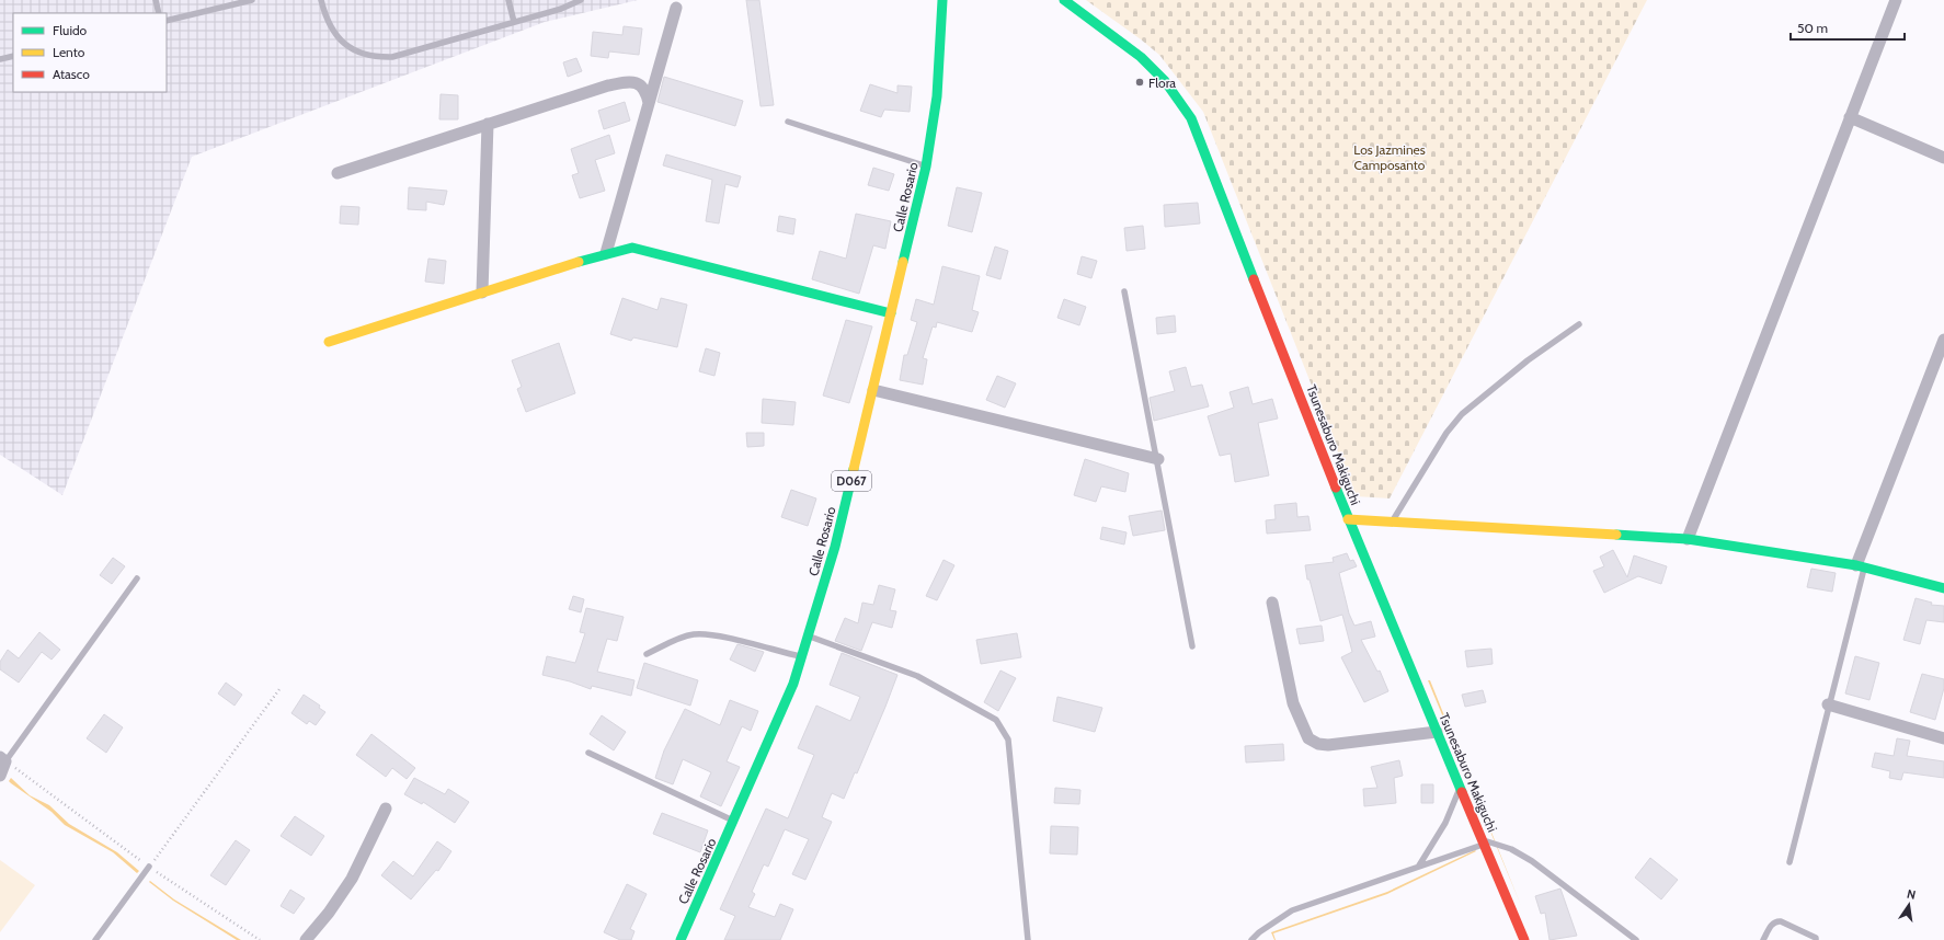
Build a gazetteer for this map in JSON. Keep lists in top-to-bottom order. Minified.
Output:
{"streets":{"street":["Calle Rosario","Tsunesaburo Makiguchi","D067"]},"parks":["Los Jazmines Camposanto"],"places":["Flora"],"legend":["Fluido","Lento","Atasco"],"scale_bar":"50 m","north":"top"}
